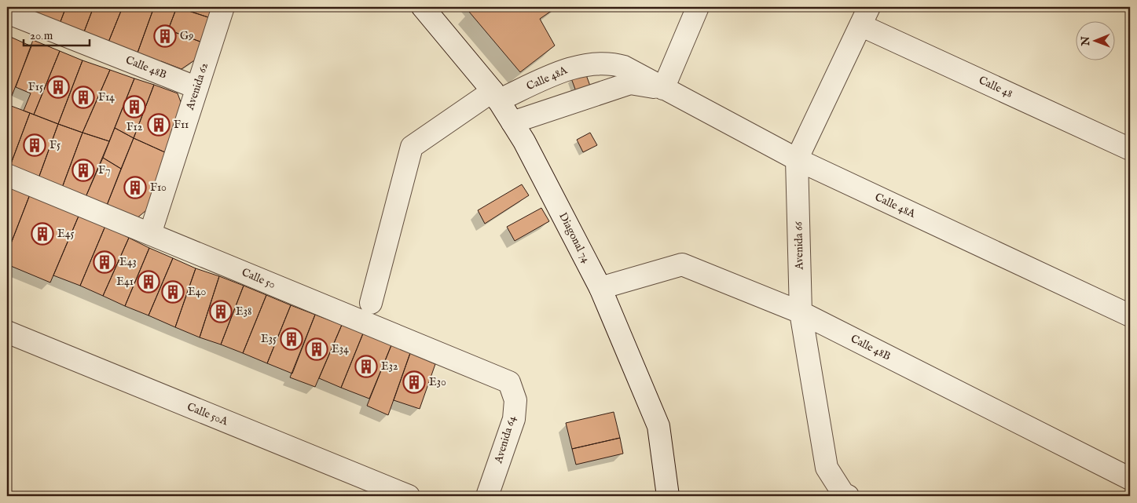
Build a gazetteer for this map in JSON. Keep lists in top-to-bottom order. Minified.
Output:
{"streets":{"street":["Calle 48B","Calle 48A","Avenida 62","Calle 48","Diagonal 74","Avenida 66","Calle 50","Calle 50A","Avenida 64"]},"crossings":[["Calle 48B","Avenida 62"],["Calle 48B","Diagonal 74"],["Calle 48B","Avenida 66"],["Calle 48A","Diagonal 74"],["Calle 48A","Avenida 66"],["Avenida 62","Calle 50"],["Calle 48","Avenida 66"],["Calle 50","Avenida 64"]],"places":{"building":["G9","F15","F14","F12","F11","F5","F7","F10","E45","E43","E41","E40","E38","E35","E34","E32","E30"]},"scale_bar":"20 m","north":"left"}
